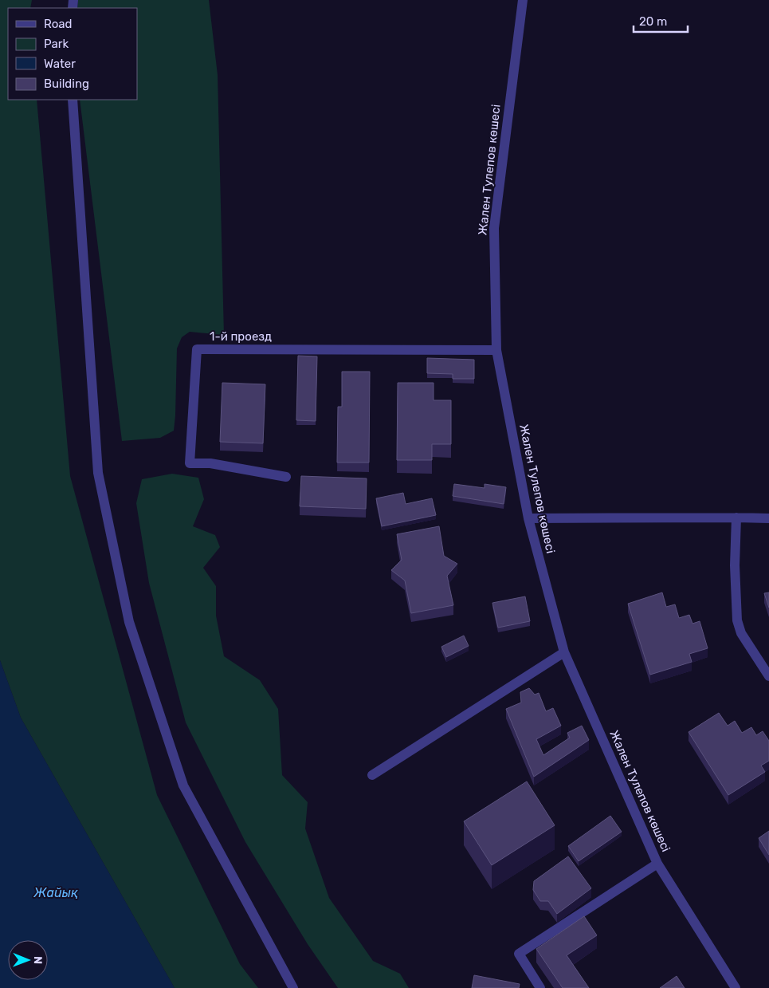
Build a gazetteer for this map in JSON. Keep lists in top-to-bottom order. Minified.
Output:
{"streets":{"street":["Жален Тулепов көшесі","1-й проезд"]},"crossings":[["Жален Тулепов көшесі","1-й проезд"]],"water":["Жайық"],"legend":["Road","Park","Water","Building"],"scale_bar":"20 m","north":"right"}
